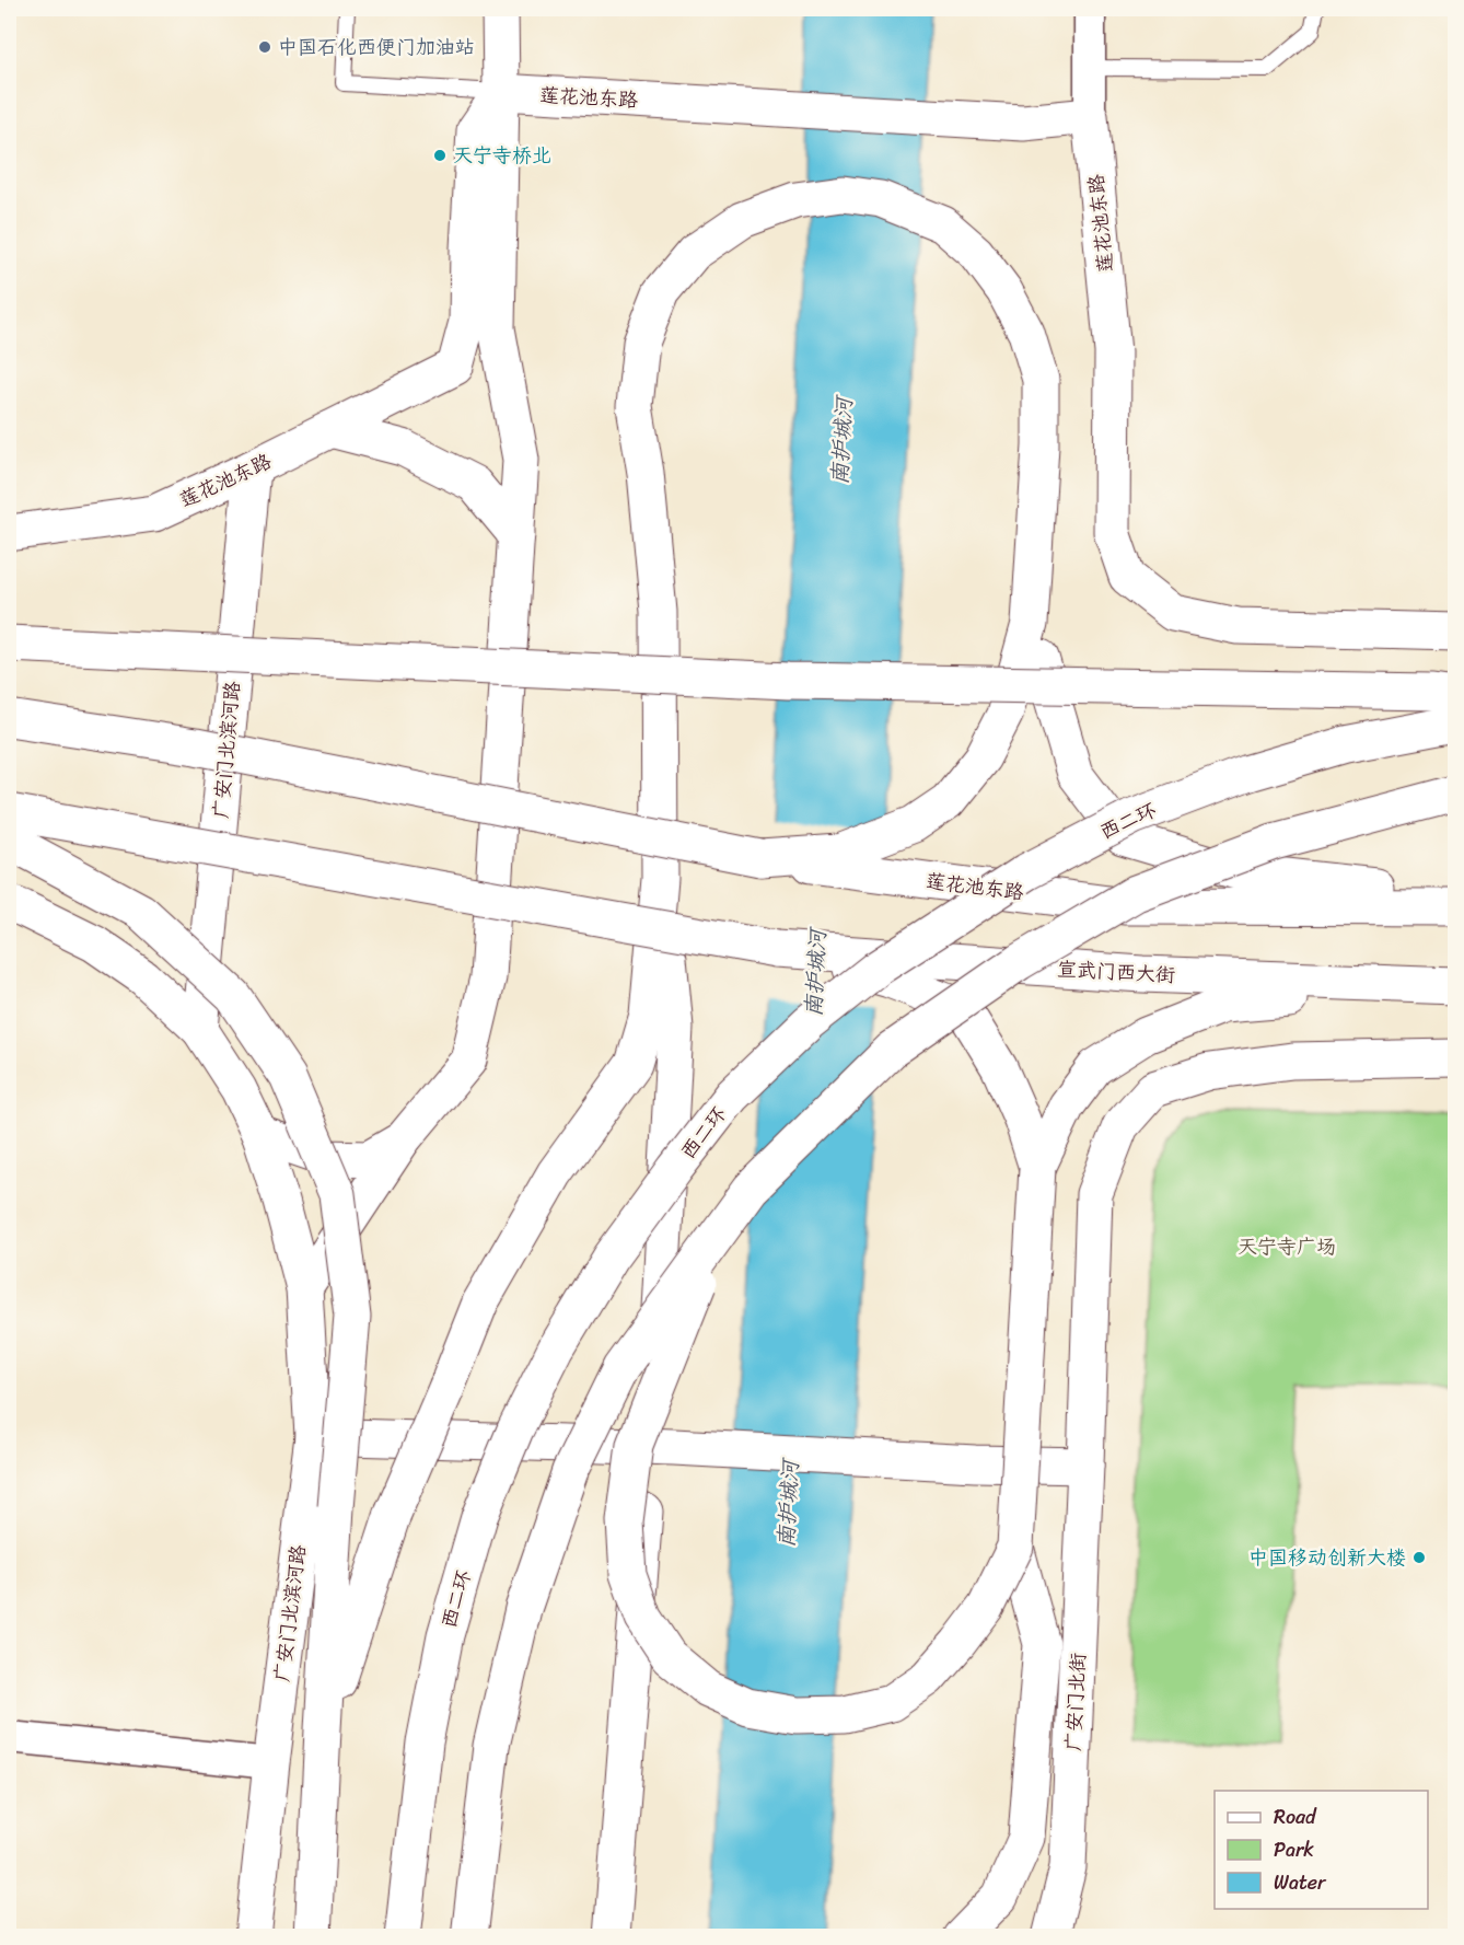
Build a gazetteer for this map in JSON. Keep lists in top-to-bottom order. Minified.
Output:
{"streets":{"main road":["莲花池东路","广安门北滨河路","西二环","宣武门西大街","广安门北街"]},"crossings":[["莲花池东路","广安门北滨河路"]],"water":["南护城河"],"parks":["天宁寺广场"],"places":["中国石化西便门加油站","天宁寺桥北","中国移动创新大楼"],"legend":["Road","Park","Water"]}
